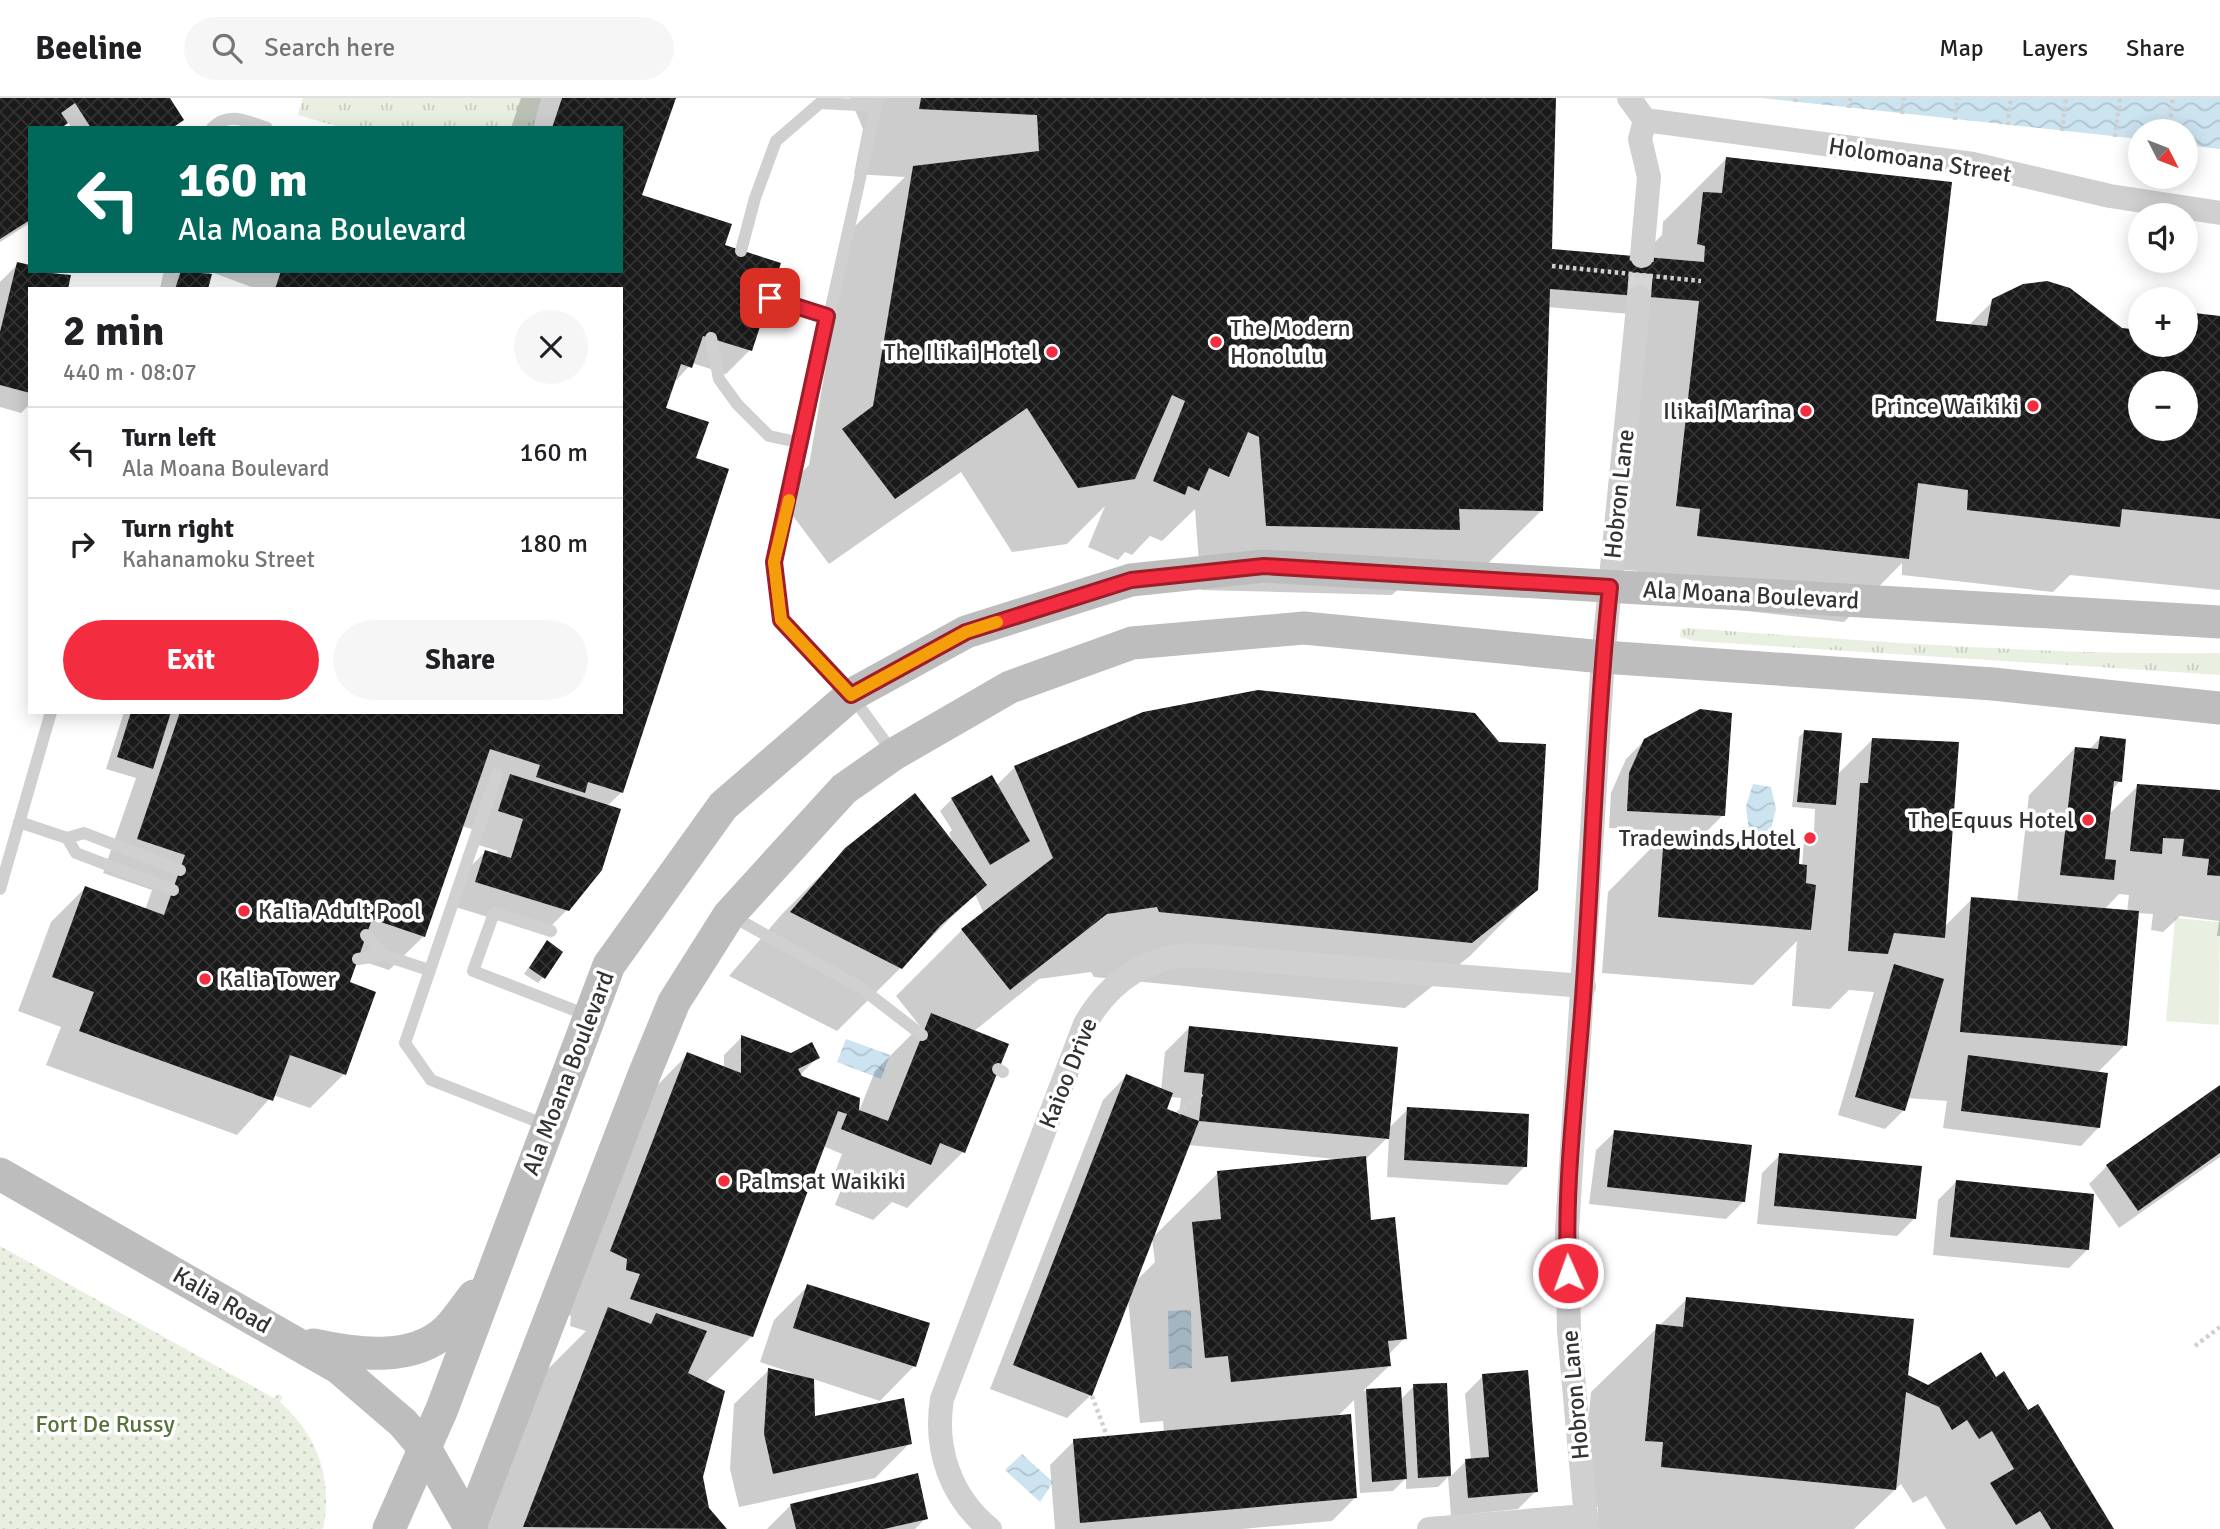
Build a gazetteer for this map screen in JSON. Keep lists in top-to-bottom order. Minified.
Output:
{"streets":{"main road":["Ala Moana Boulevard","Kalia Road"],"street":["Holomoana Street","Hobron Lane","Kaioo Drive"]},"crossings":[["Hobron Lane","Ala Moana Boulevard"],["Hobron Lane","Kaioo Drive"],["Ala Moana Boulevard","Kalia Road"]],"parks":["Fort De Russy"],"places":["The Modern Honolulu","The Ilikai Hotel","Prince Waikiki","Ilikai Marina","The Equus Hotel","Tradewinds Hotel","Kalia Adult Pool","Kalia Tower","Palms at Waikiki"],"north":"bottom right","page":{"header":"Beeline","search":"Search here","nav":["Map","Layers","Share"],"map_buttons":["+","−"],"turn":["160 m","Ala Moana Boulevard"],"heading":["2 min","440 m · 08:07"],"list":[{"name":"Turn left","note":"Ala Moana Boulevard","value":"160 m"},{"name":"Turn right","note":"Kahanamoku Street","value":"180 m"}],"buttons":["Exit","Share"]}}
